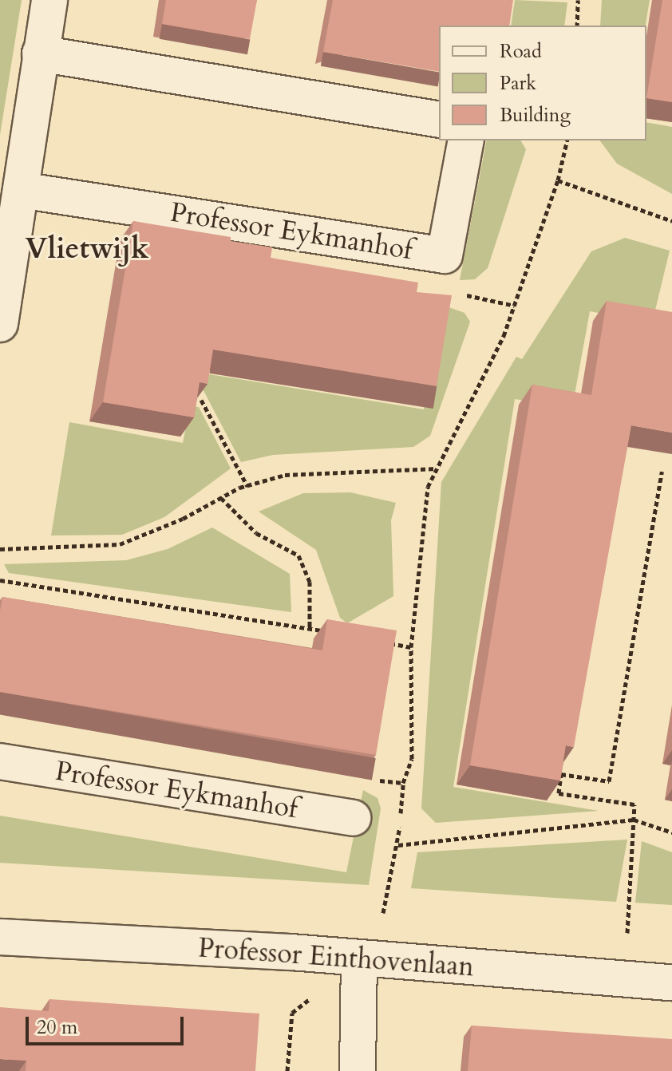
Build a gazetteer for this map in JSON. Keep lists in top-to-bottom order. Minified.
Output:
{"streets":{"street":["Professor Eykmanhof","Professor Einthovenlaan"]},"districts":["Vlietwijk"],"legend":["Road","Park","Building"],"scale_bar":"20 m"}
